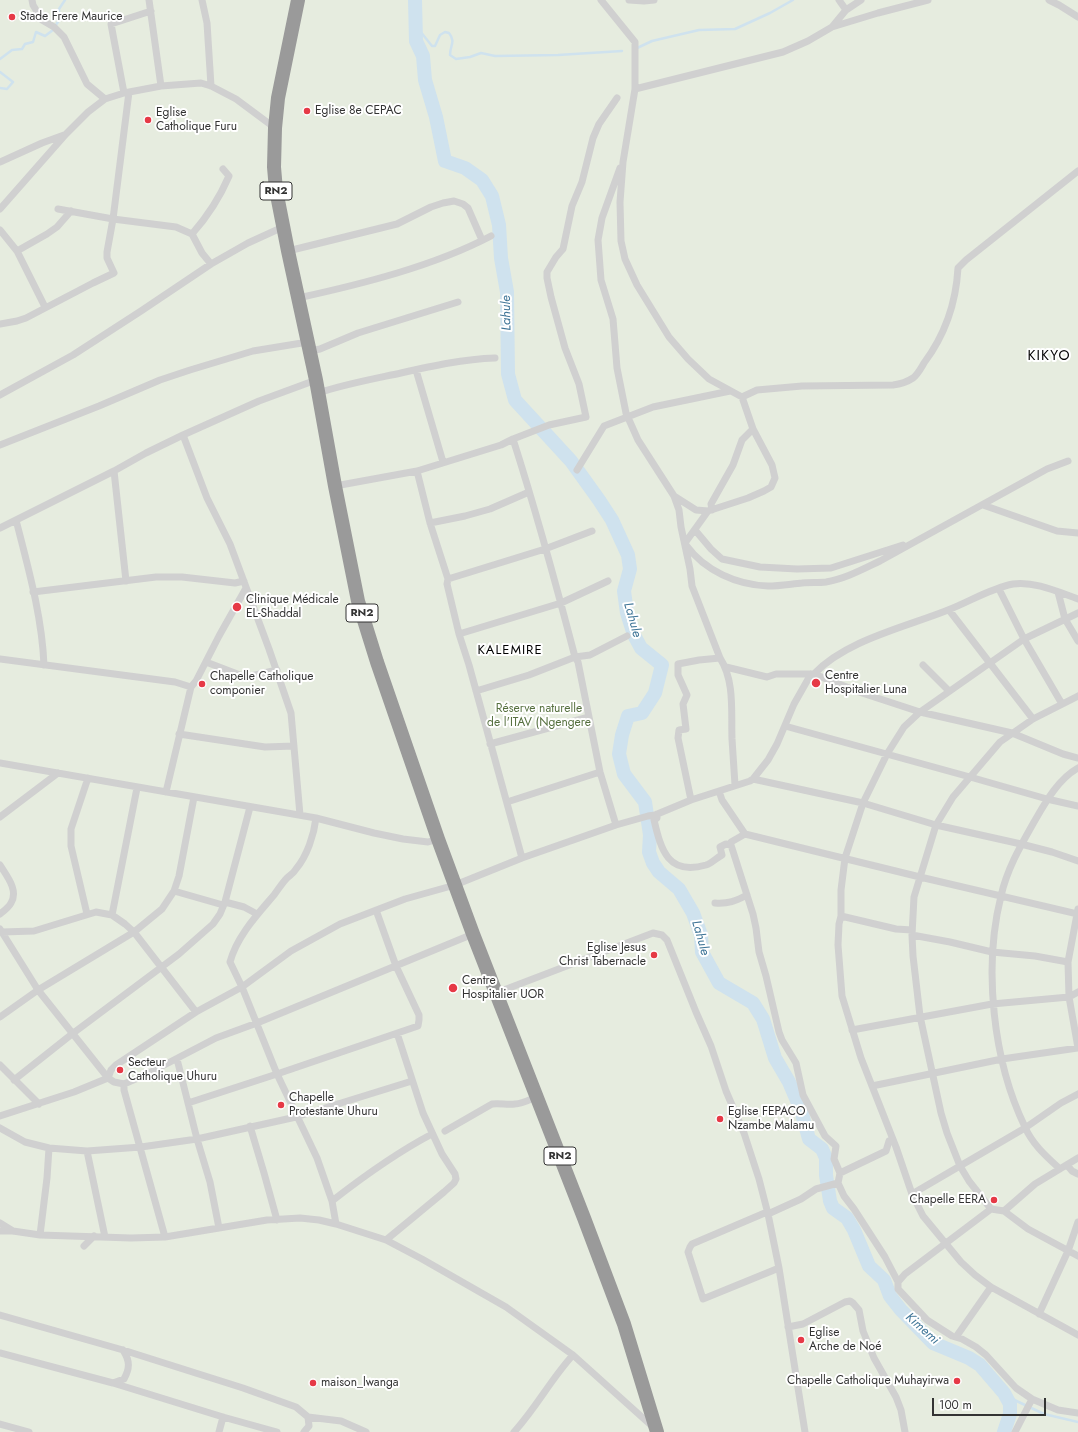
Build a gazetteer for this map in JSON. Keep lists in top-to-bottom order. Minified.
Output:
{"streets":{"highway":["RN2"]},"districts":["KIKYO","KALEMIRE"],"water":["Lahule","Kimemi"],"parks":["Réserve naturelle de l'ITAV (Ngengere"],"places":["Stade Frere Maurice","Eglise 8e CEPAC","Eglise Catholique Furu","Clinique Médicale EL-Shaddal","Centre Hospitalier Luna","Chapelle Catholique componier","Eglise Jesus Christ Tabernacle","Centre Hospitalier UOR","Secteur Catholique Uhuru","Chapelle Protestante Uhuru","Eglise FEPACO Nzambe Malamu","Chapelle EERA","Eglise Arche de Noé","Chapelle Catholique Muhayirwa","maison_lwanga"],"scale_bar":"100 m"}
